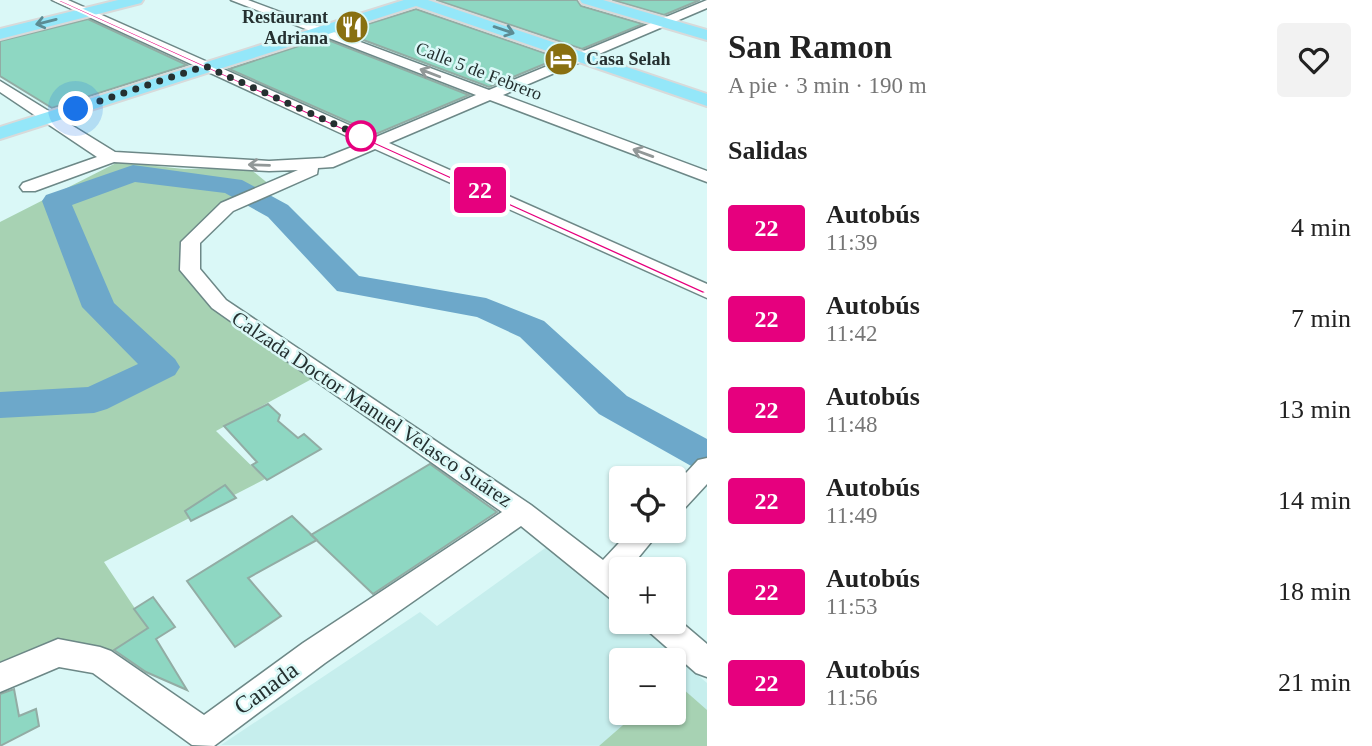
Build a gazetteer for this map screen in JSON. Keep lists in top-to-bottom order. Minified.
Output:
{"streets":{"street":["Calle 5 de Febrero","Calzada Doctor Manuel Velasco Suárez","Canada"]},"crossings":[["Calle 5 de Febrero","Calzada Doctor Manuel Velasco Suárez"],["Calzada Doctor Manuel Velasco Suárez","Canada"]],"places":{"restaurant":["Restaurant Adriana"],"hotel":["Casa Selah"]},"lines":["bus line 22"],"page":{"on_map":"22","heading":[["San Ramon","A pie · 3 min · 190 m"],"Salidas"],"list":[{"mark":"22","name":"Autobús","note":"11:39","value":"4 min"},{"mark":"22","name":"Autobús","note":"11:42","value":"7 min"},{"mark":"22","name":"Autobús","note":"11:48","value":"13 min"},{"mark":"22","name":"Autobús","note":"11:49","value":"14 min"},{"mark":"22","name":"Autobús","note":"11:53","value":"18 min"},{"mark":"22","name":"Autobús","note":"11:56","value":"21 min"}],"map_buttons":["+","−"]}}
